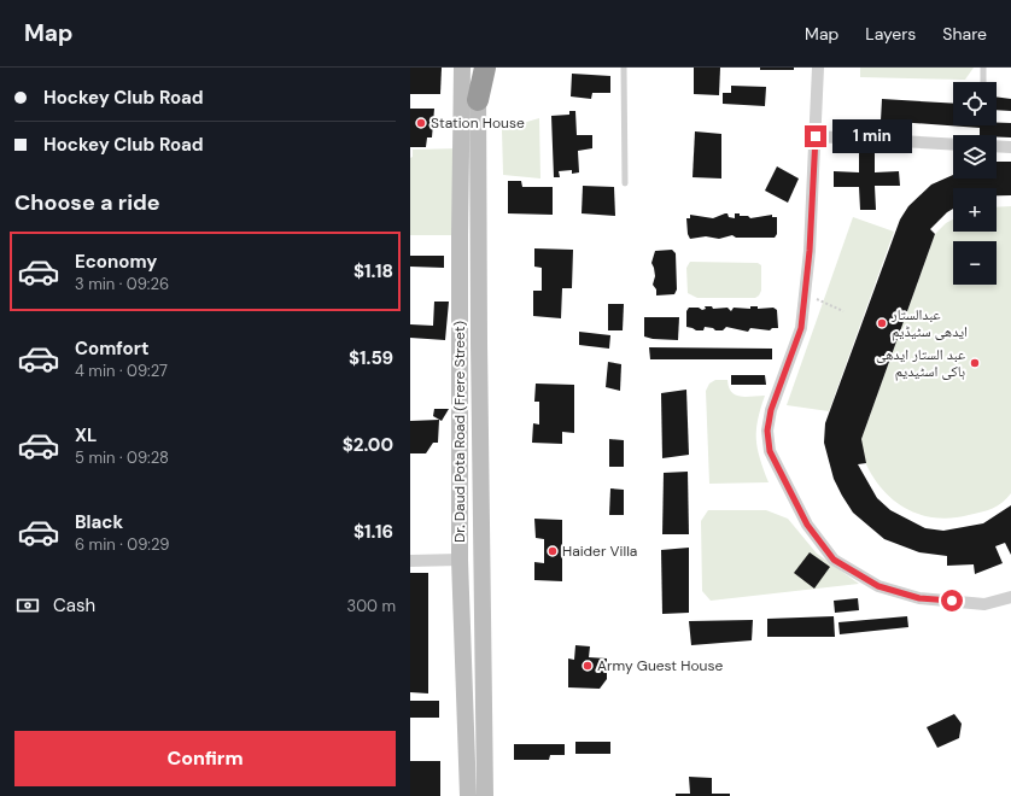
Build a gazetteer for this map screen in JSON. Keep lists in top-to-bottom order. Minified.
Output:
{"streets":{"main road":["Dr. Daud Pota Road (Frere Street)"]},"places":["Station House","عبدالستار ایدھی سٹیڈیم","عبد الستار ایدھی ہاکی اسٹیدیم","Haider Villa","Army Guest House"],"page":{"header":"Map","nav":["Map","Layers","Share"],"banner":["Hockey Club Road","Hockey Club Road"],"map_buttons":["+","−"],"bubble":"1 min","heading":"Choose a ride","list":[{"name":"Economy","note":"3 min · 09:26","value":"$1.18"},{"name":"Comfort","note":"4 min · 09:27","value":"$1.59"},{"name":"XL","note":"5 min · 09:28","value":"$2.00"},{"name":"Black","note":"6 min · 09:29","value":"$1.16"}],"pay":["Cash","300 m"],"buttons":"Confirm"}}
